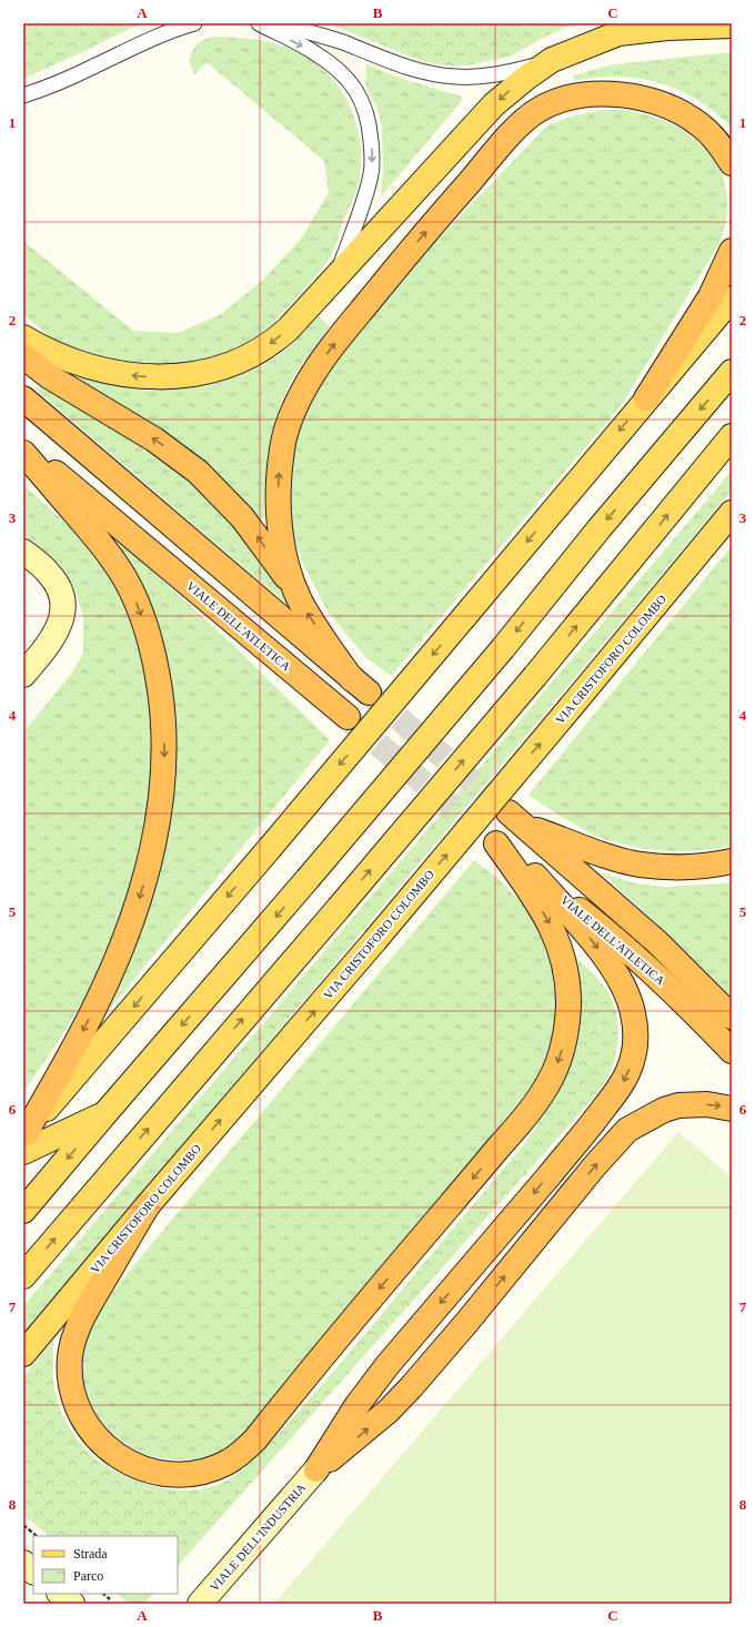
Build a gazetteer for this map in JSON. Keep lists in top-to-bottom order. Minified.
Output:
{"streets":{"highway":["VIALE DELL'ATLETICA"],"main road":["VIA CRISTOFORO COLOMBO","VIALE DELL'INDUSTRIA"]},"crossings":[["VIALE DELL'ATLETICA","VIA CRISTOFORO COLOMBO"]],"legend":["Strada","Parco"],"grid":{"columns":["A","B","C"],"rows":["1","2","3","4","5","6","7","8"]}}
